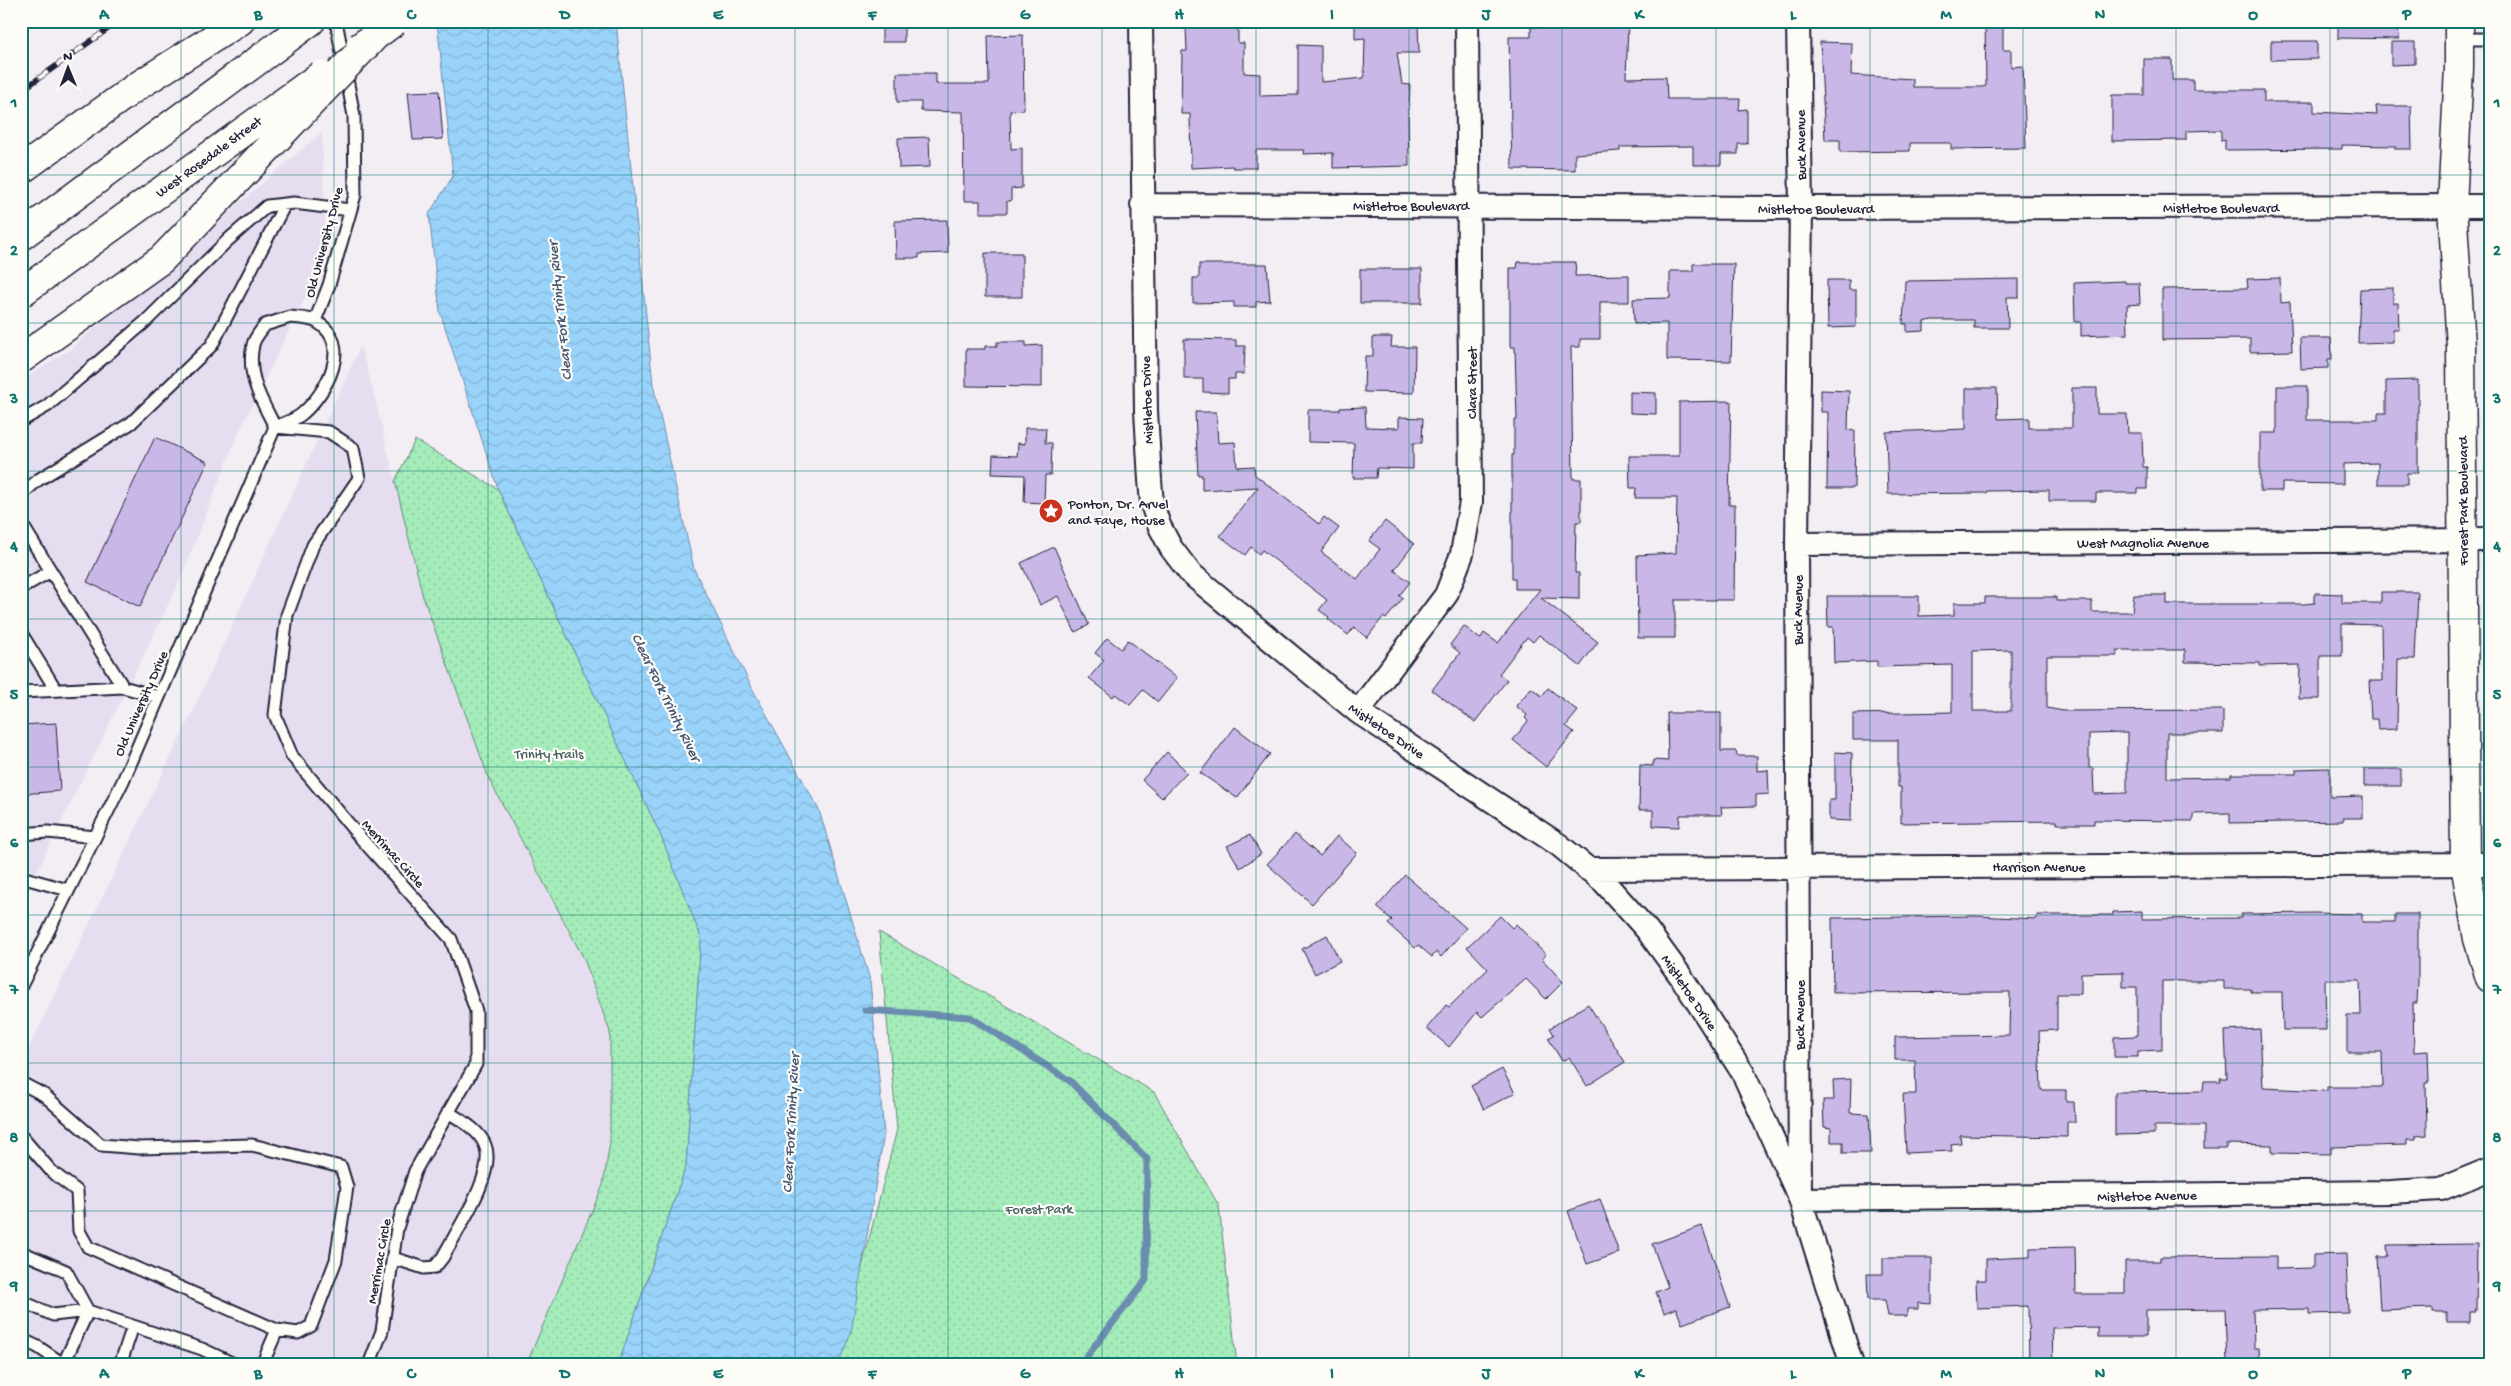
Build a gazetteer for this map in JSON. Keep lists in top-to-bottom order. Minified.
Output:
{"streets":{"main road":["West Rosedale Street","Forest Park Boulevard"],"street":["Buck Avenue","Mistletoe Boulevard","Clara Street","Mistletoe Drive","West Magnolia Avenue","Harrison Avenue","Mistletoe Avenue"],"lane":["Old University Drive","Merrimac Circle"]},"crossings":[["Buck Avenue","Mistletoe Boulevard"],["Buck Avenue","Mistletoe Drive"],["Buck Avenue","West Magnolia Avenue"],["Buck Avenue","Harrison Avenue"],["Buck Avenue","Mistletoe Avenue"],["Mistletoe Boulevard","Clara Street"],["Mistletoe Boulevard","Mistletoe Drive"],["Mistletoe Boulevard","Forest Park Boulevard"],["Old University Drive","Merrimac Circle"],["Clara Street","Mistletoe Drive"],["Mistletoe Drive","Harrison Avenue"],["Mistletoe Drive","Mistletoe Avenue"],["Forest Park Boulevard","West Magnolia Avenue"],["Forest Park Boulevard","Harrison Avenue"]],"water":["Clear Fork Trinity River"],"parks":["Trinity trails","Forest Park"],"places":{"place":["Ponton, Dr. Arvel and Faye, House"]},"north":"top","grid":{"columns":["A","B","C","D","E","F","G","H","I","J","K","L","M","N","O","P"],"rows":["1","2","3","4","5","6","7","8","9"]}}
